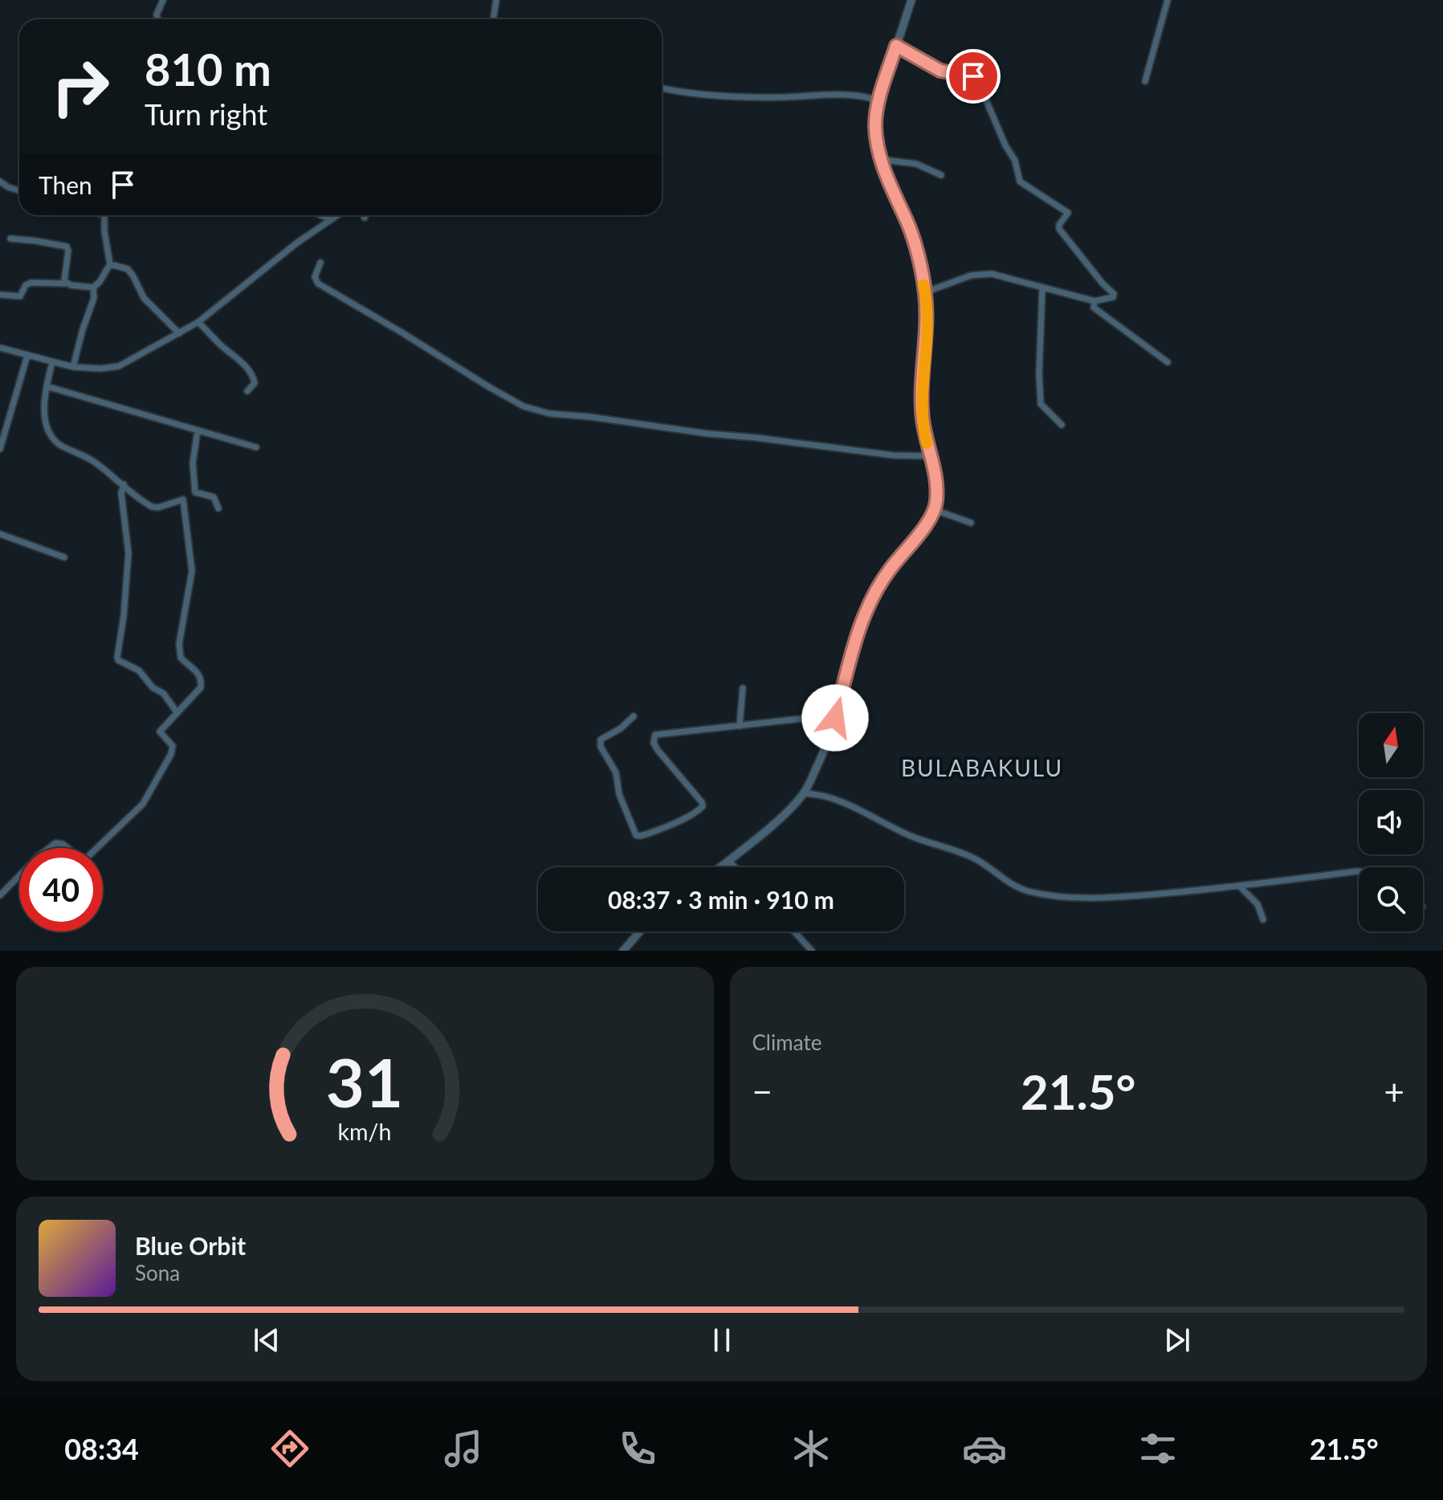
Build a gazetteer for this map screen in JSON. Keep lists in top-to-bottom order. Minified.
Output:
{"districts":["BULABAKULU"],"north":"top","page":{"turn":["810 m","Turn right"],"then":"Then","limit":"40","trip":"08:37 · 3 min · 910 m","tile":"Climate","heat":["−","21.5°","+"],"song":["Blue Orbit","Sona"],"tabs":["08:34","21.5°"],"gauge":["31","km/h"]}}
